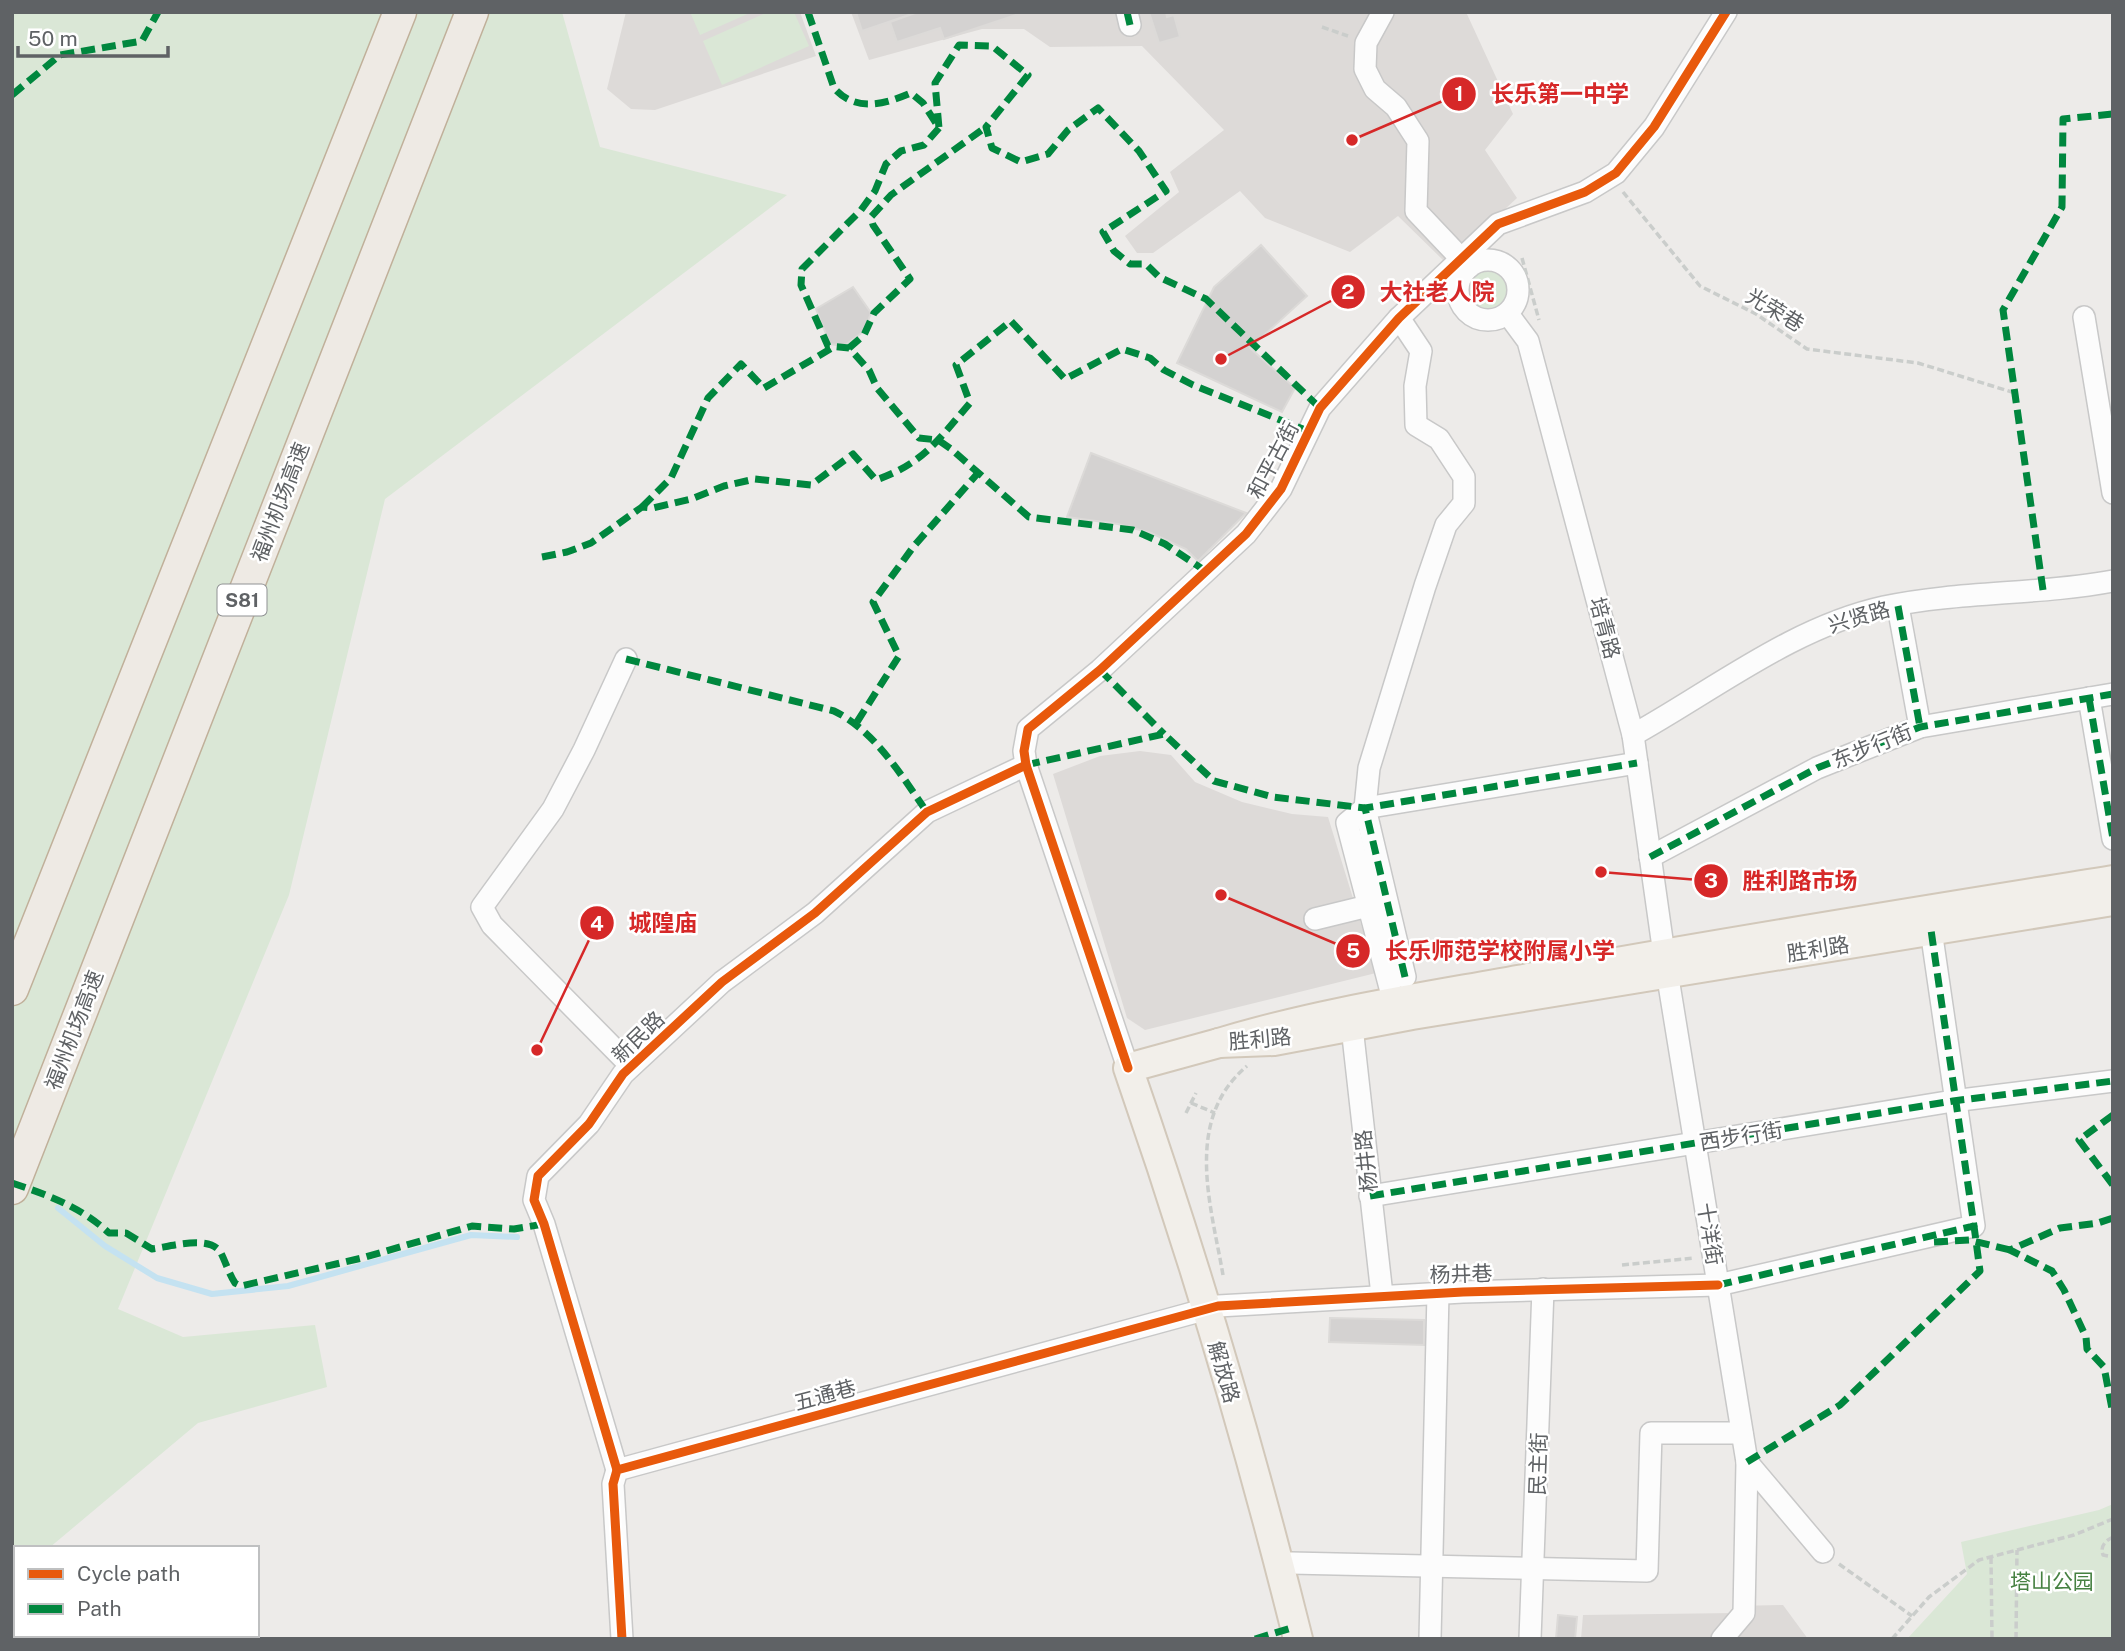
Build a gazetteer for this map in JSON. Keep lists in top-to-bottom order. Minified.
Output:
{"streets":{"highway":["福州机场高速","S81"],"main road":["胜利路","解放路"],"street":["和平古街","兴贤路","培青路","东步行街","新民路","西步行街","杨井路","十洋街","杨井巷","五通巷","民主街"],"path":["光荣巷"]},"crossings":[["光荣巷","和平古街"],["和平古街","培青路"],["和平古街","新民路"],["兴贤路","培青路"],["培青路","东步行街"],["培青路","胜利路"],["培青路","十洋街"],["胜利路","杨井路"],["胜利路","十洋街"],["新民路","五通巷"],["西步行街","杨井路"],["西步行街","十洋街"],["西步行街","杨井巷"],["杨井路","杨井巷"],["十洋街","杨井巷"],["杨井巷","解放路"],["杨井巷","五通巷"],["杨井巷","民主街"],["解放路","五通巷"]],"parks":["塔山公园"],"places":["长乐第一中学","大社老人院","胜利路市场","长乐师范学校附属小学","城隍庙"],"legend":["Cycle path","Path"],"scale_bar":"50 m"}
